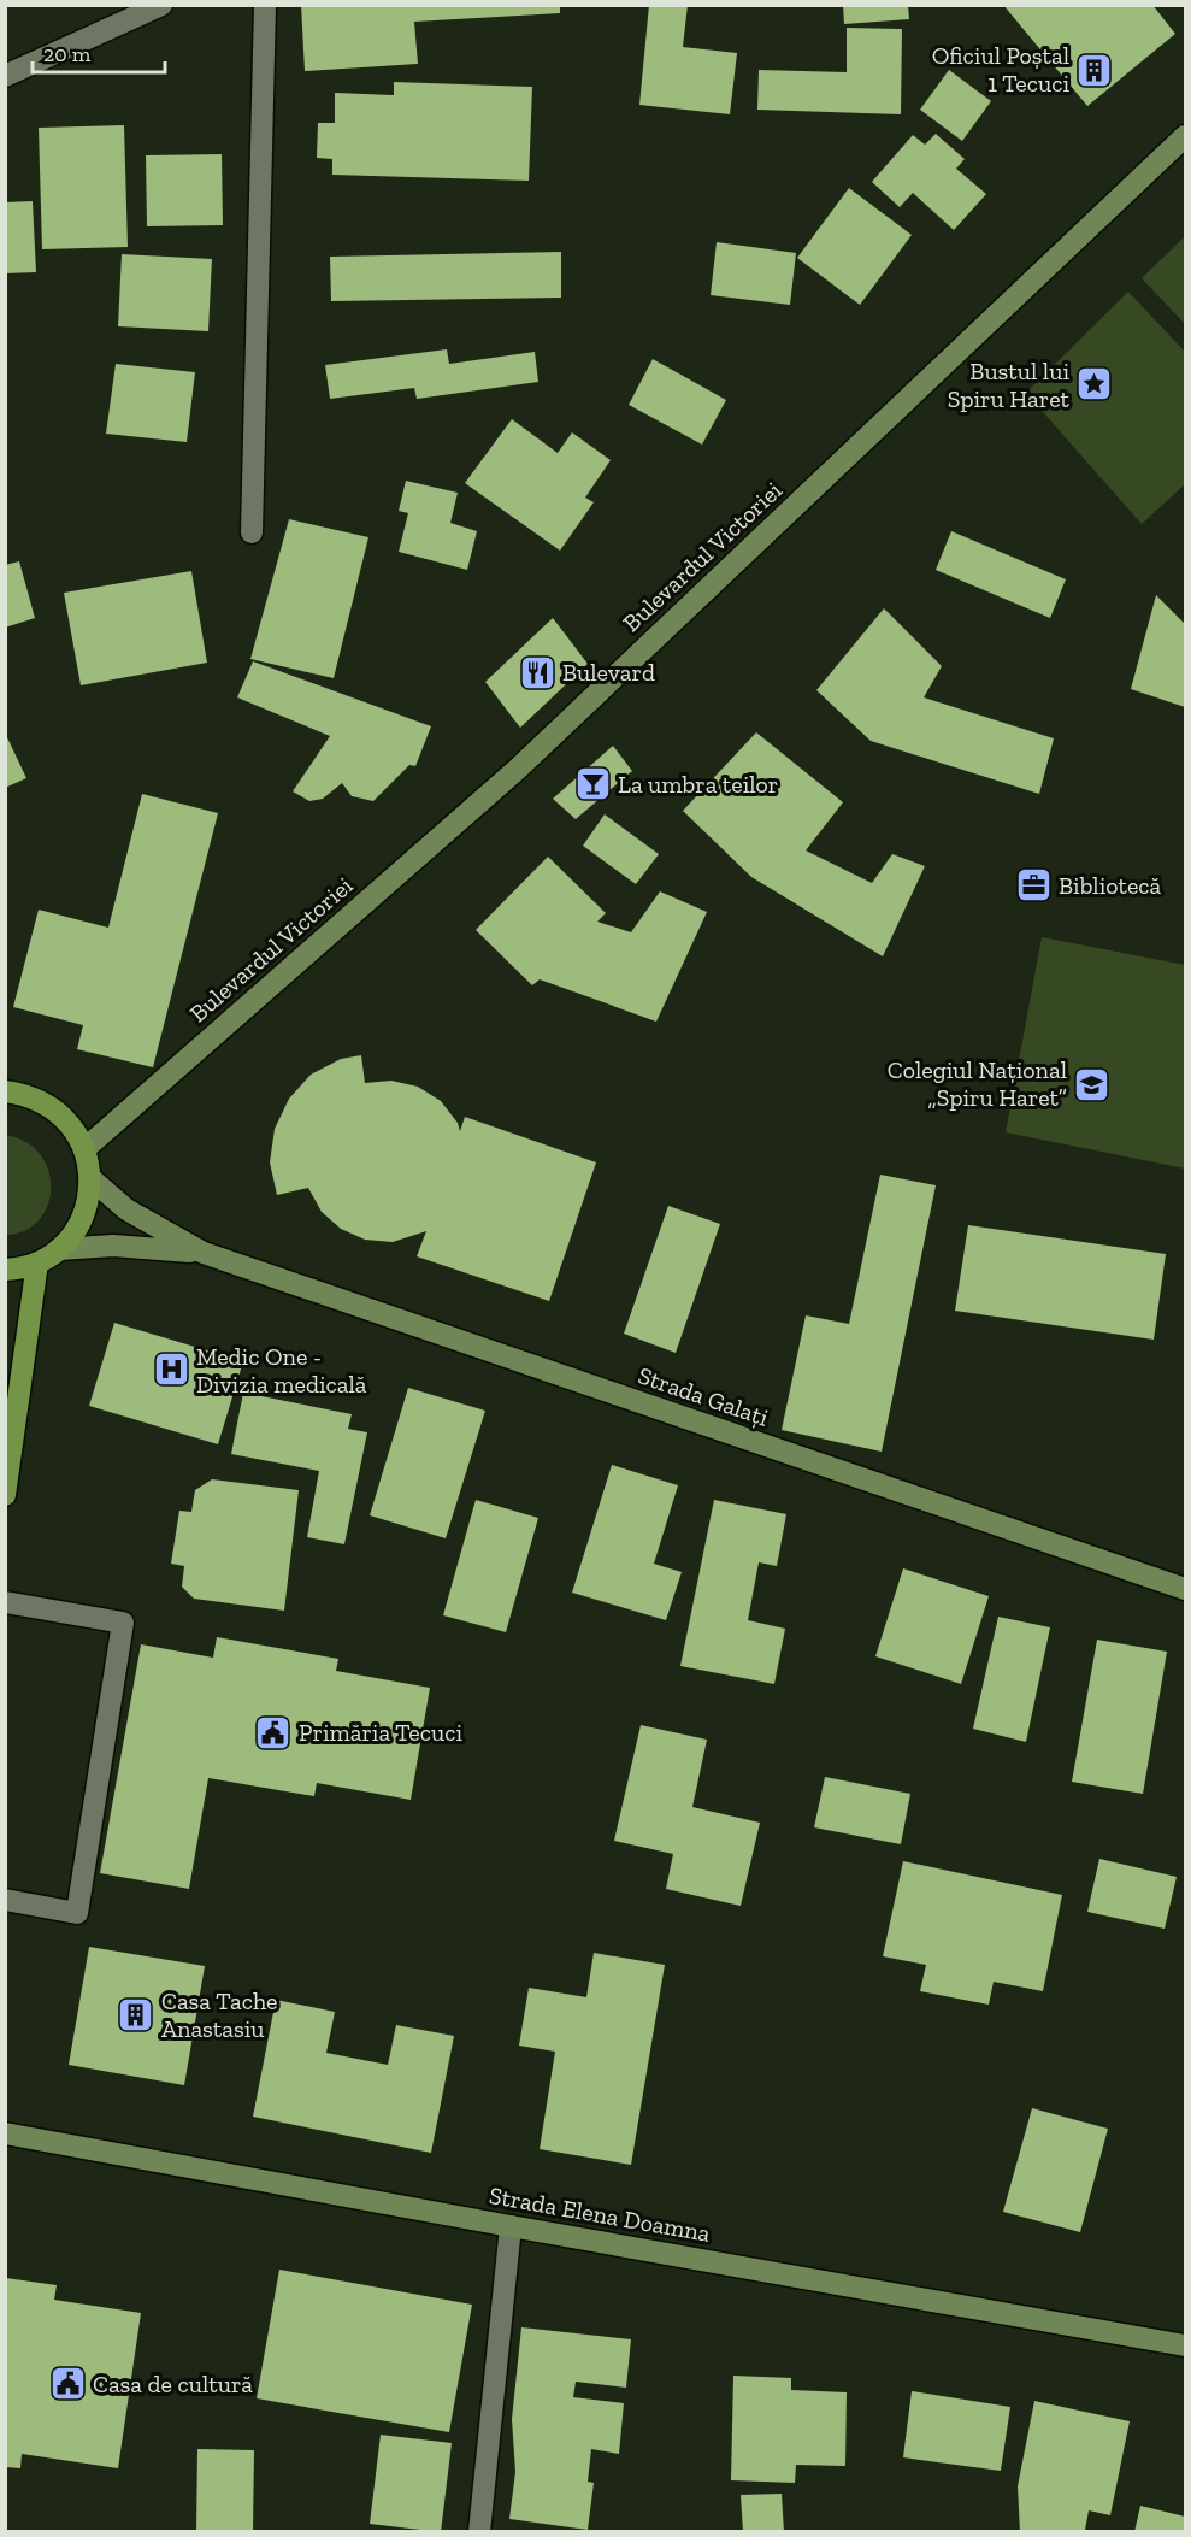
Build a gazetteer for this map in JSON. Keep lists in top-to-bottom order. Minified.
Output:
{"streets":{"street":["Bulevardul Victoriei","Strada Galați","Strada Elena Doamna"]},"places":{"building":["Oficiul Poștal 1 Tecuci","Casa Tache Anastasiu"],"place":["Bustul lui Spiru Haret"],"restaurant":["Bulevard"],"bar":["La umbra teilor"],"office":["Bibliotecă"],"school or university":["Colegiul Național „Spiru Haret”"],"hospital":["Medic One - Divizia medicală"],"public building":["Primăria Tecuci","Casa de cultură"]},"scale_bar":"20 m"}
